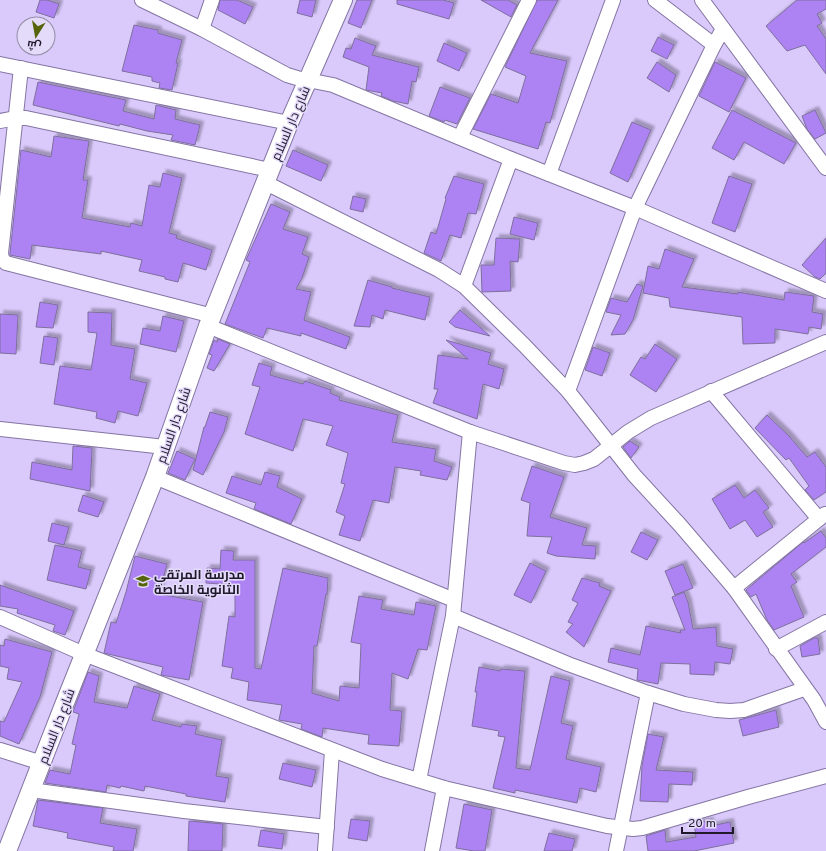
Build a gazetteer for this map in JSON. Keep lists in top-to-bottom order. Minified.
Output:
{"streets":{"street":["شارع دار السلام"]},"places":{"school or university":["مدرسة المرتقي الثانوية الخاصة"]},"scale_bar":"20 m","north":"bottom"}
